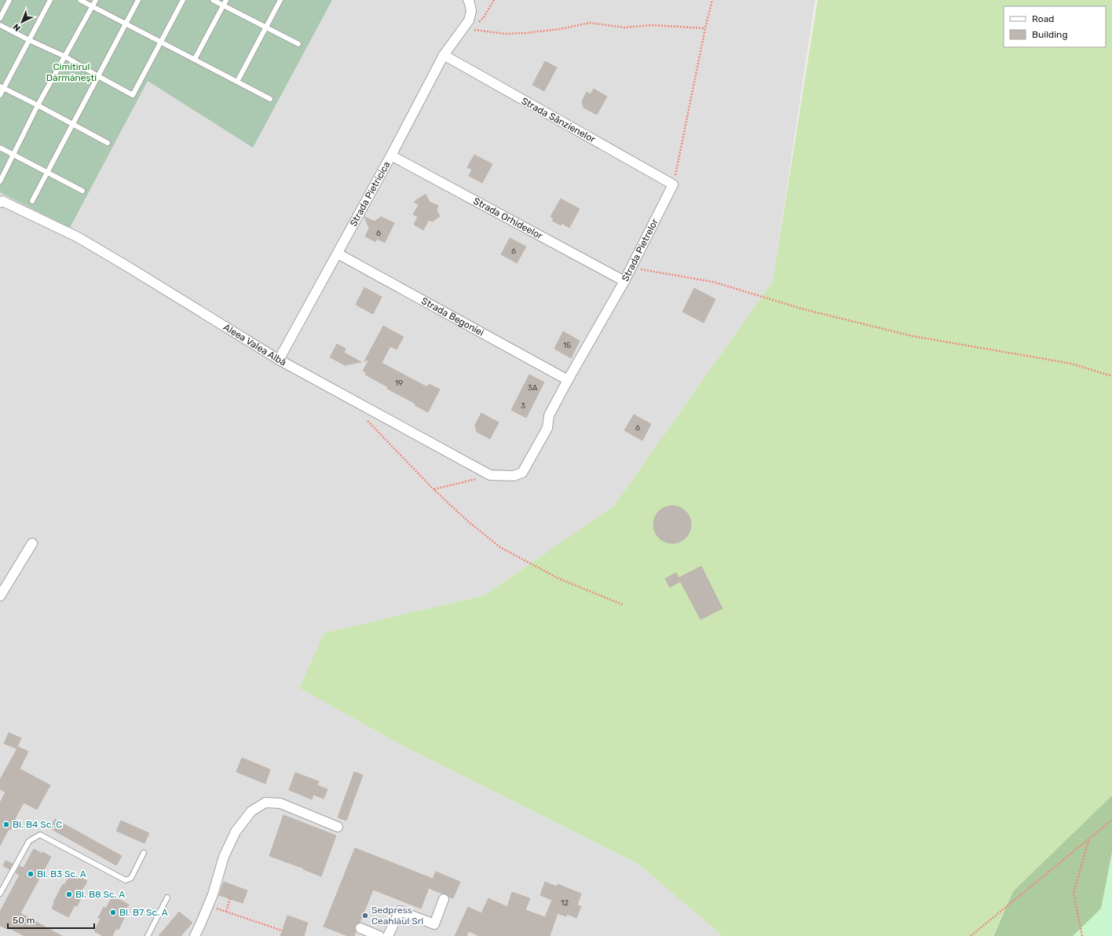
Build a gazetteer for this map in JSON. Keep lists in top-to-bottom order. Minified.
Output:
{"streets":{"street":["Strada Sânzienelor","Strada Pietricica","Strada Orhideelor","Strada Pietrelor","Strada Begoniei","Aleea Valea Albă"]},"crossings":[["Strada Sânzienelor","Strada Pietricica"],["Strada Sânzienelor","Strada Pietrelor"],["Strada Pietricica","Strada Orhideelor"],["Strada Pietricica","Strada Begoniei"],["Strada Pietricica","Aleea Valea Albă"],["Strada Orhideelor","Strada Pietrelor"],["Strada Pietrelor","Strada Begoniei"],["Strada Pietrelor","Aleea Valea Albă"]],"parks":["Cimitirul Dărmănești"],"places":["Bl. B4 Sc. C","Bl. B3 Sc. A","Bl. B8 Sc. A","Bl. B7 Sc. A","Sedpress Ceahlăul Srl"],"house_numbers":["6","6","15","19","3A","3","6","12"],"legend":["Road","Building"],"scale_bar":"50 m","north":"bottom left"}
